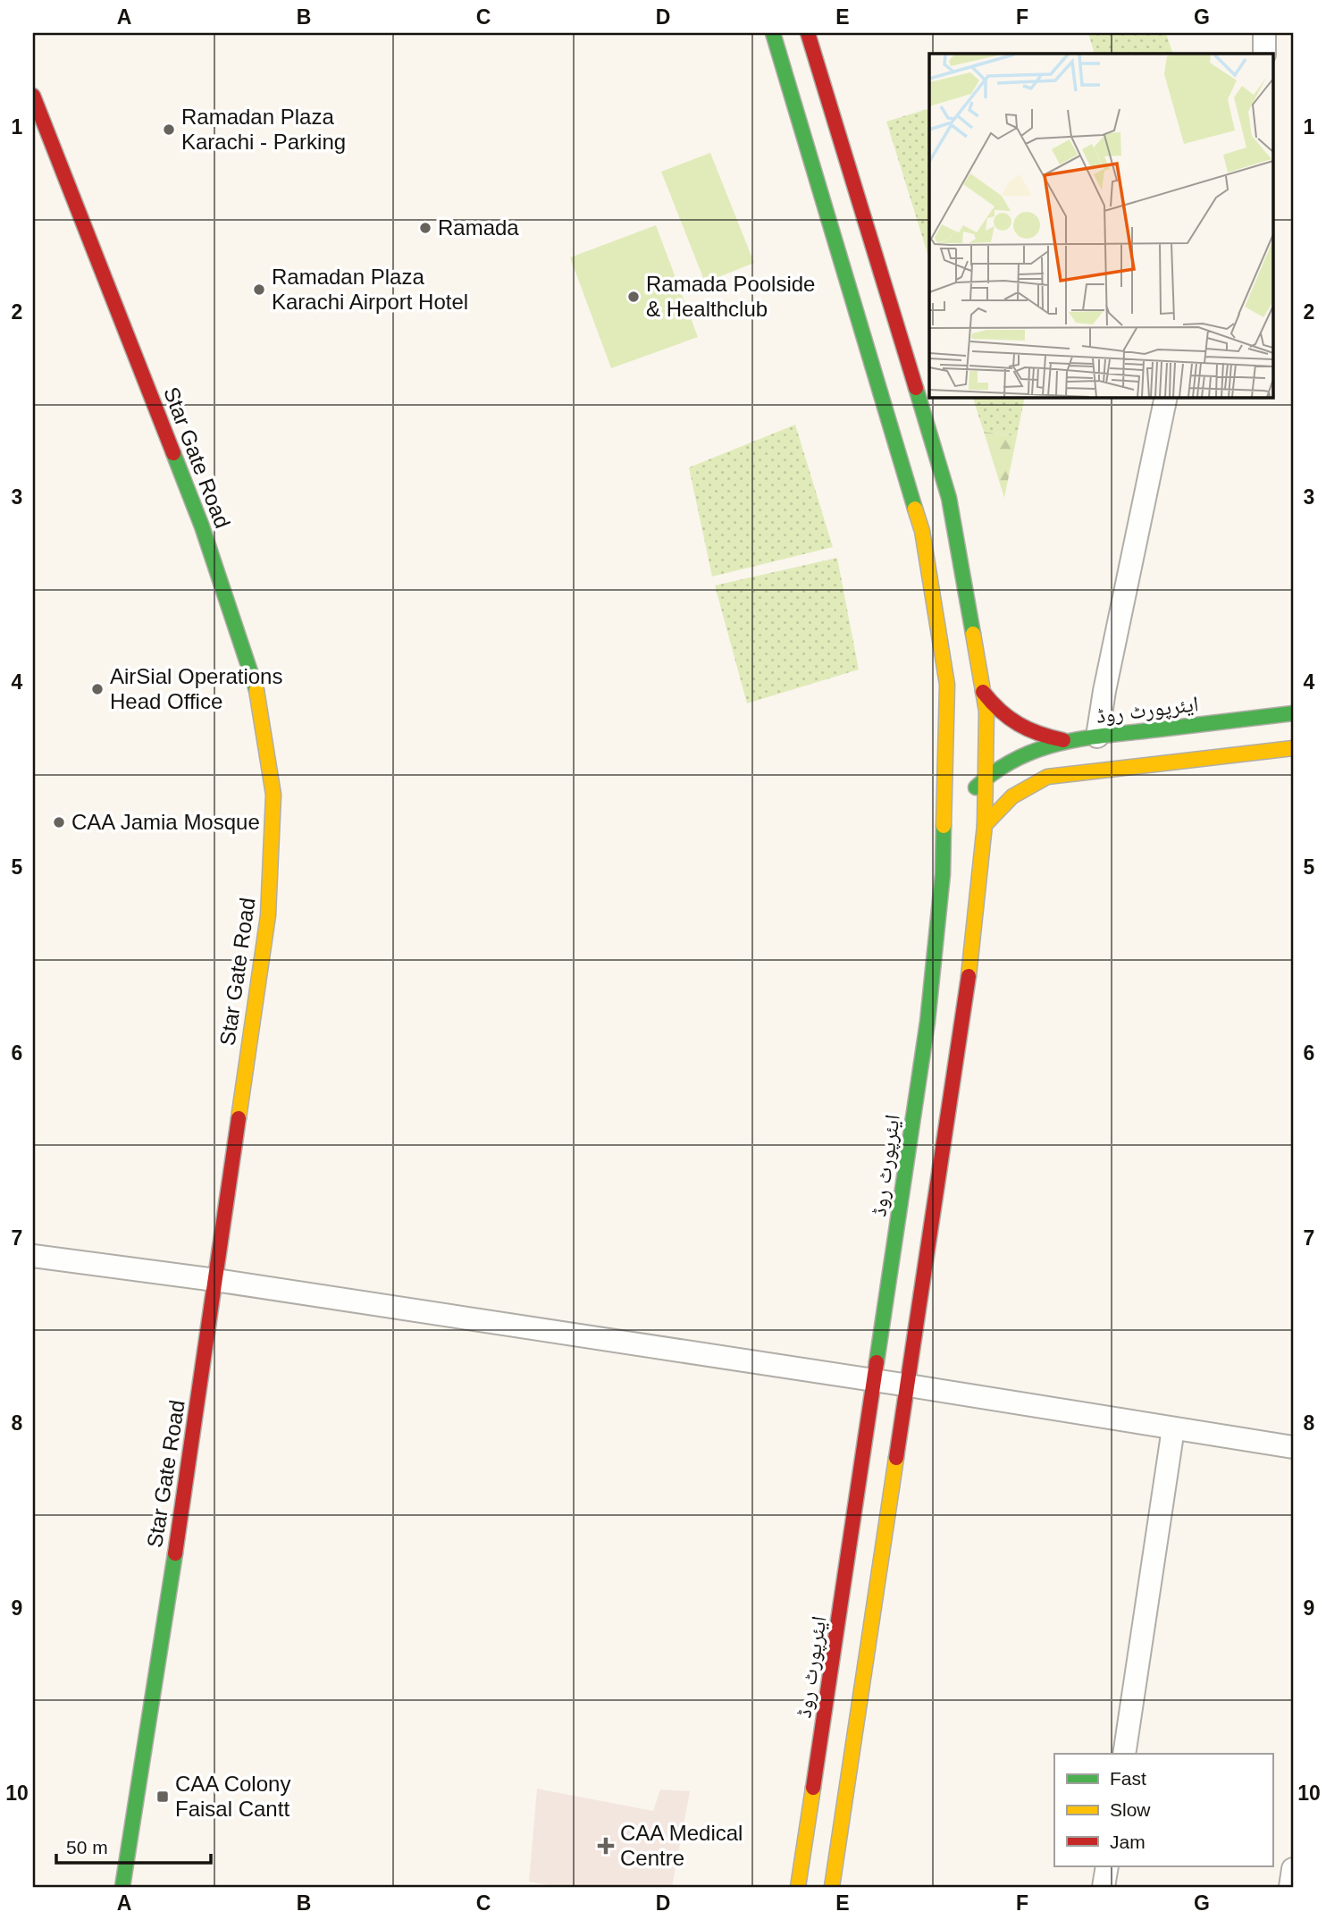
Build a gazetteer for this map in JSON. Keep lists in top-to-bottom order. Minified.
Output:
{"streets":{"main road":["Star Gate Road","ایئرپورٹ روڈ"]},"places":{"other":["Ramadan Plaza Karachi - Parking","Ramada","Ramadan Plaza Karachi Airport Hotel","Ramada Poolside & Healthclub","AirSial Operations Head Office","CAA Jamia Mosque"],"transit":["CAA Colony Faisal Cantt"],"health":["CAA Medical Centre"]},"legend":["Fast","Slow","Jam"],"scale_bar":"50 m","grid":{"columns":["A","B","C","D","E","F","G"],"rows":["1","2","3","4","5","6","7","8","9","10"]}}
